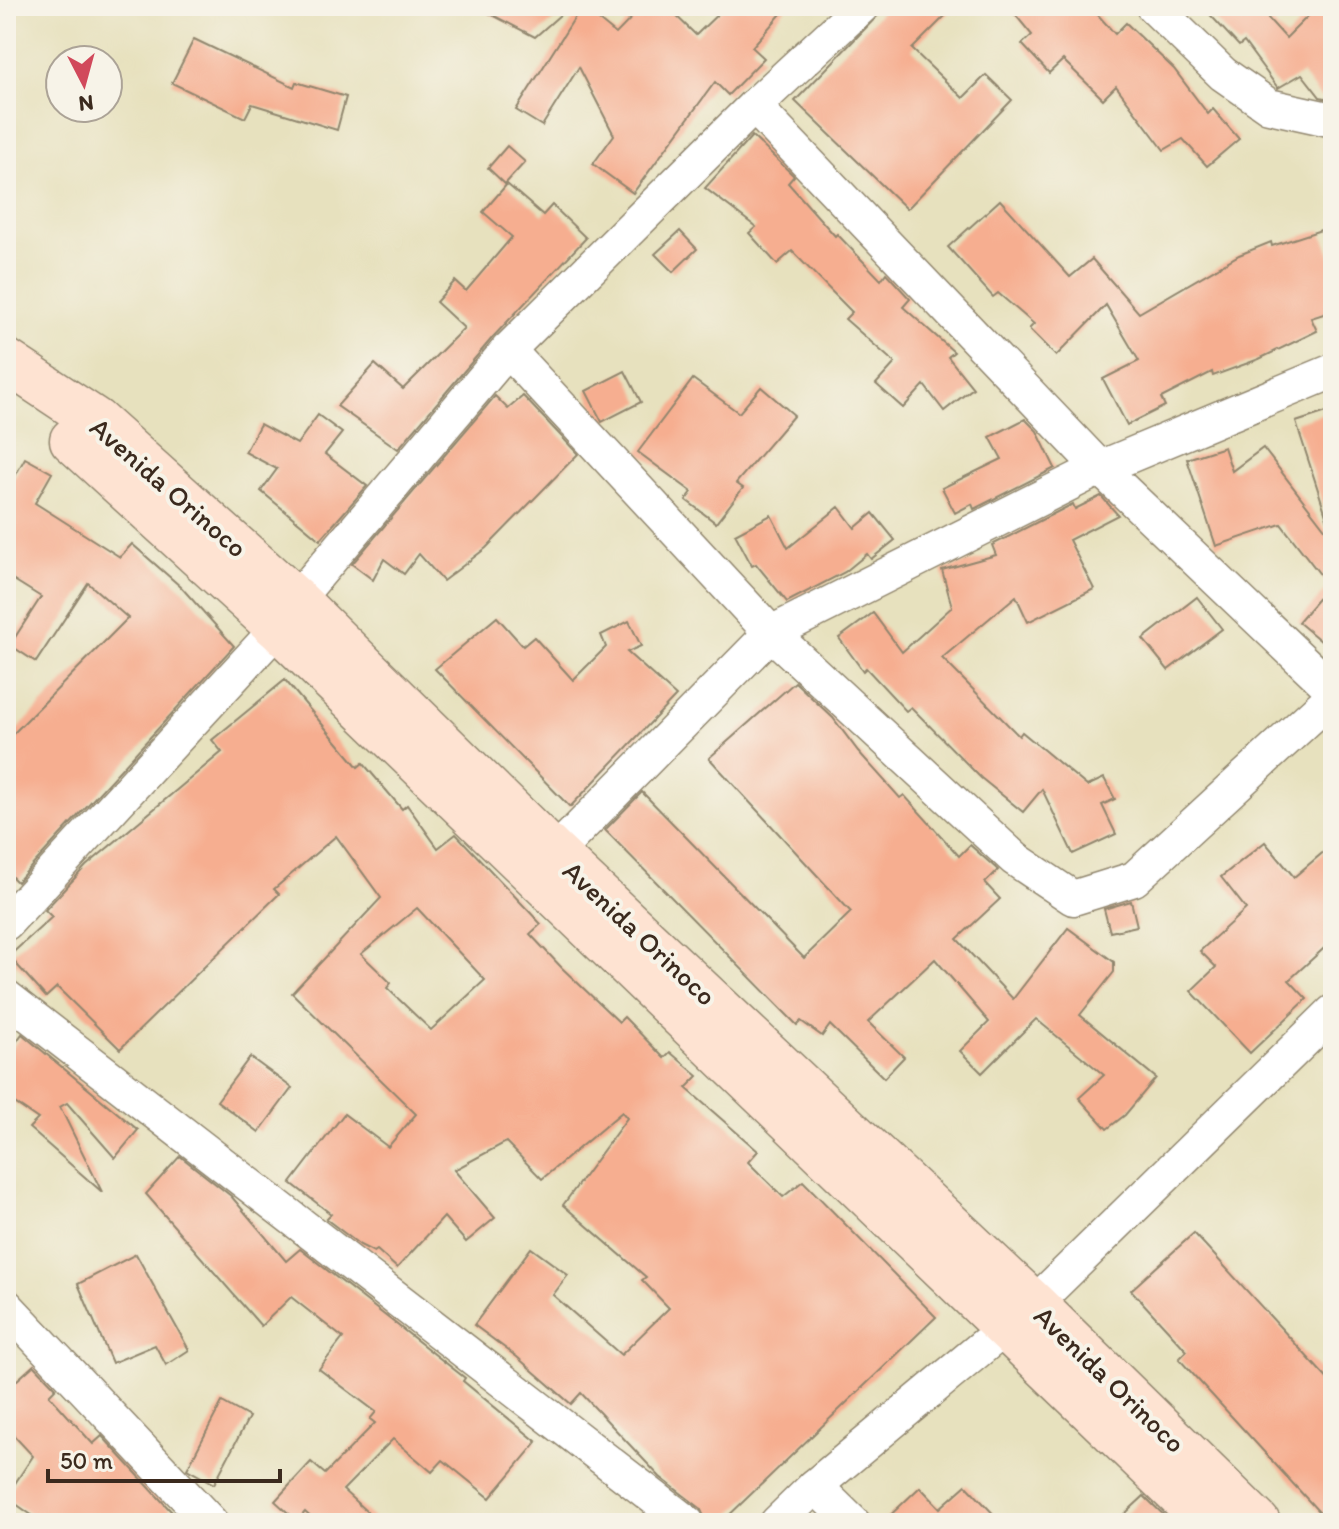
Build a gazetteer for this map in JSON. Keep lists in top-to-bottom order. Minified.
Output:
{"streets":{"main road":["Avenida Orinoco"]},"scale_bar":"50 m","north":"bottom"}
